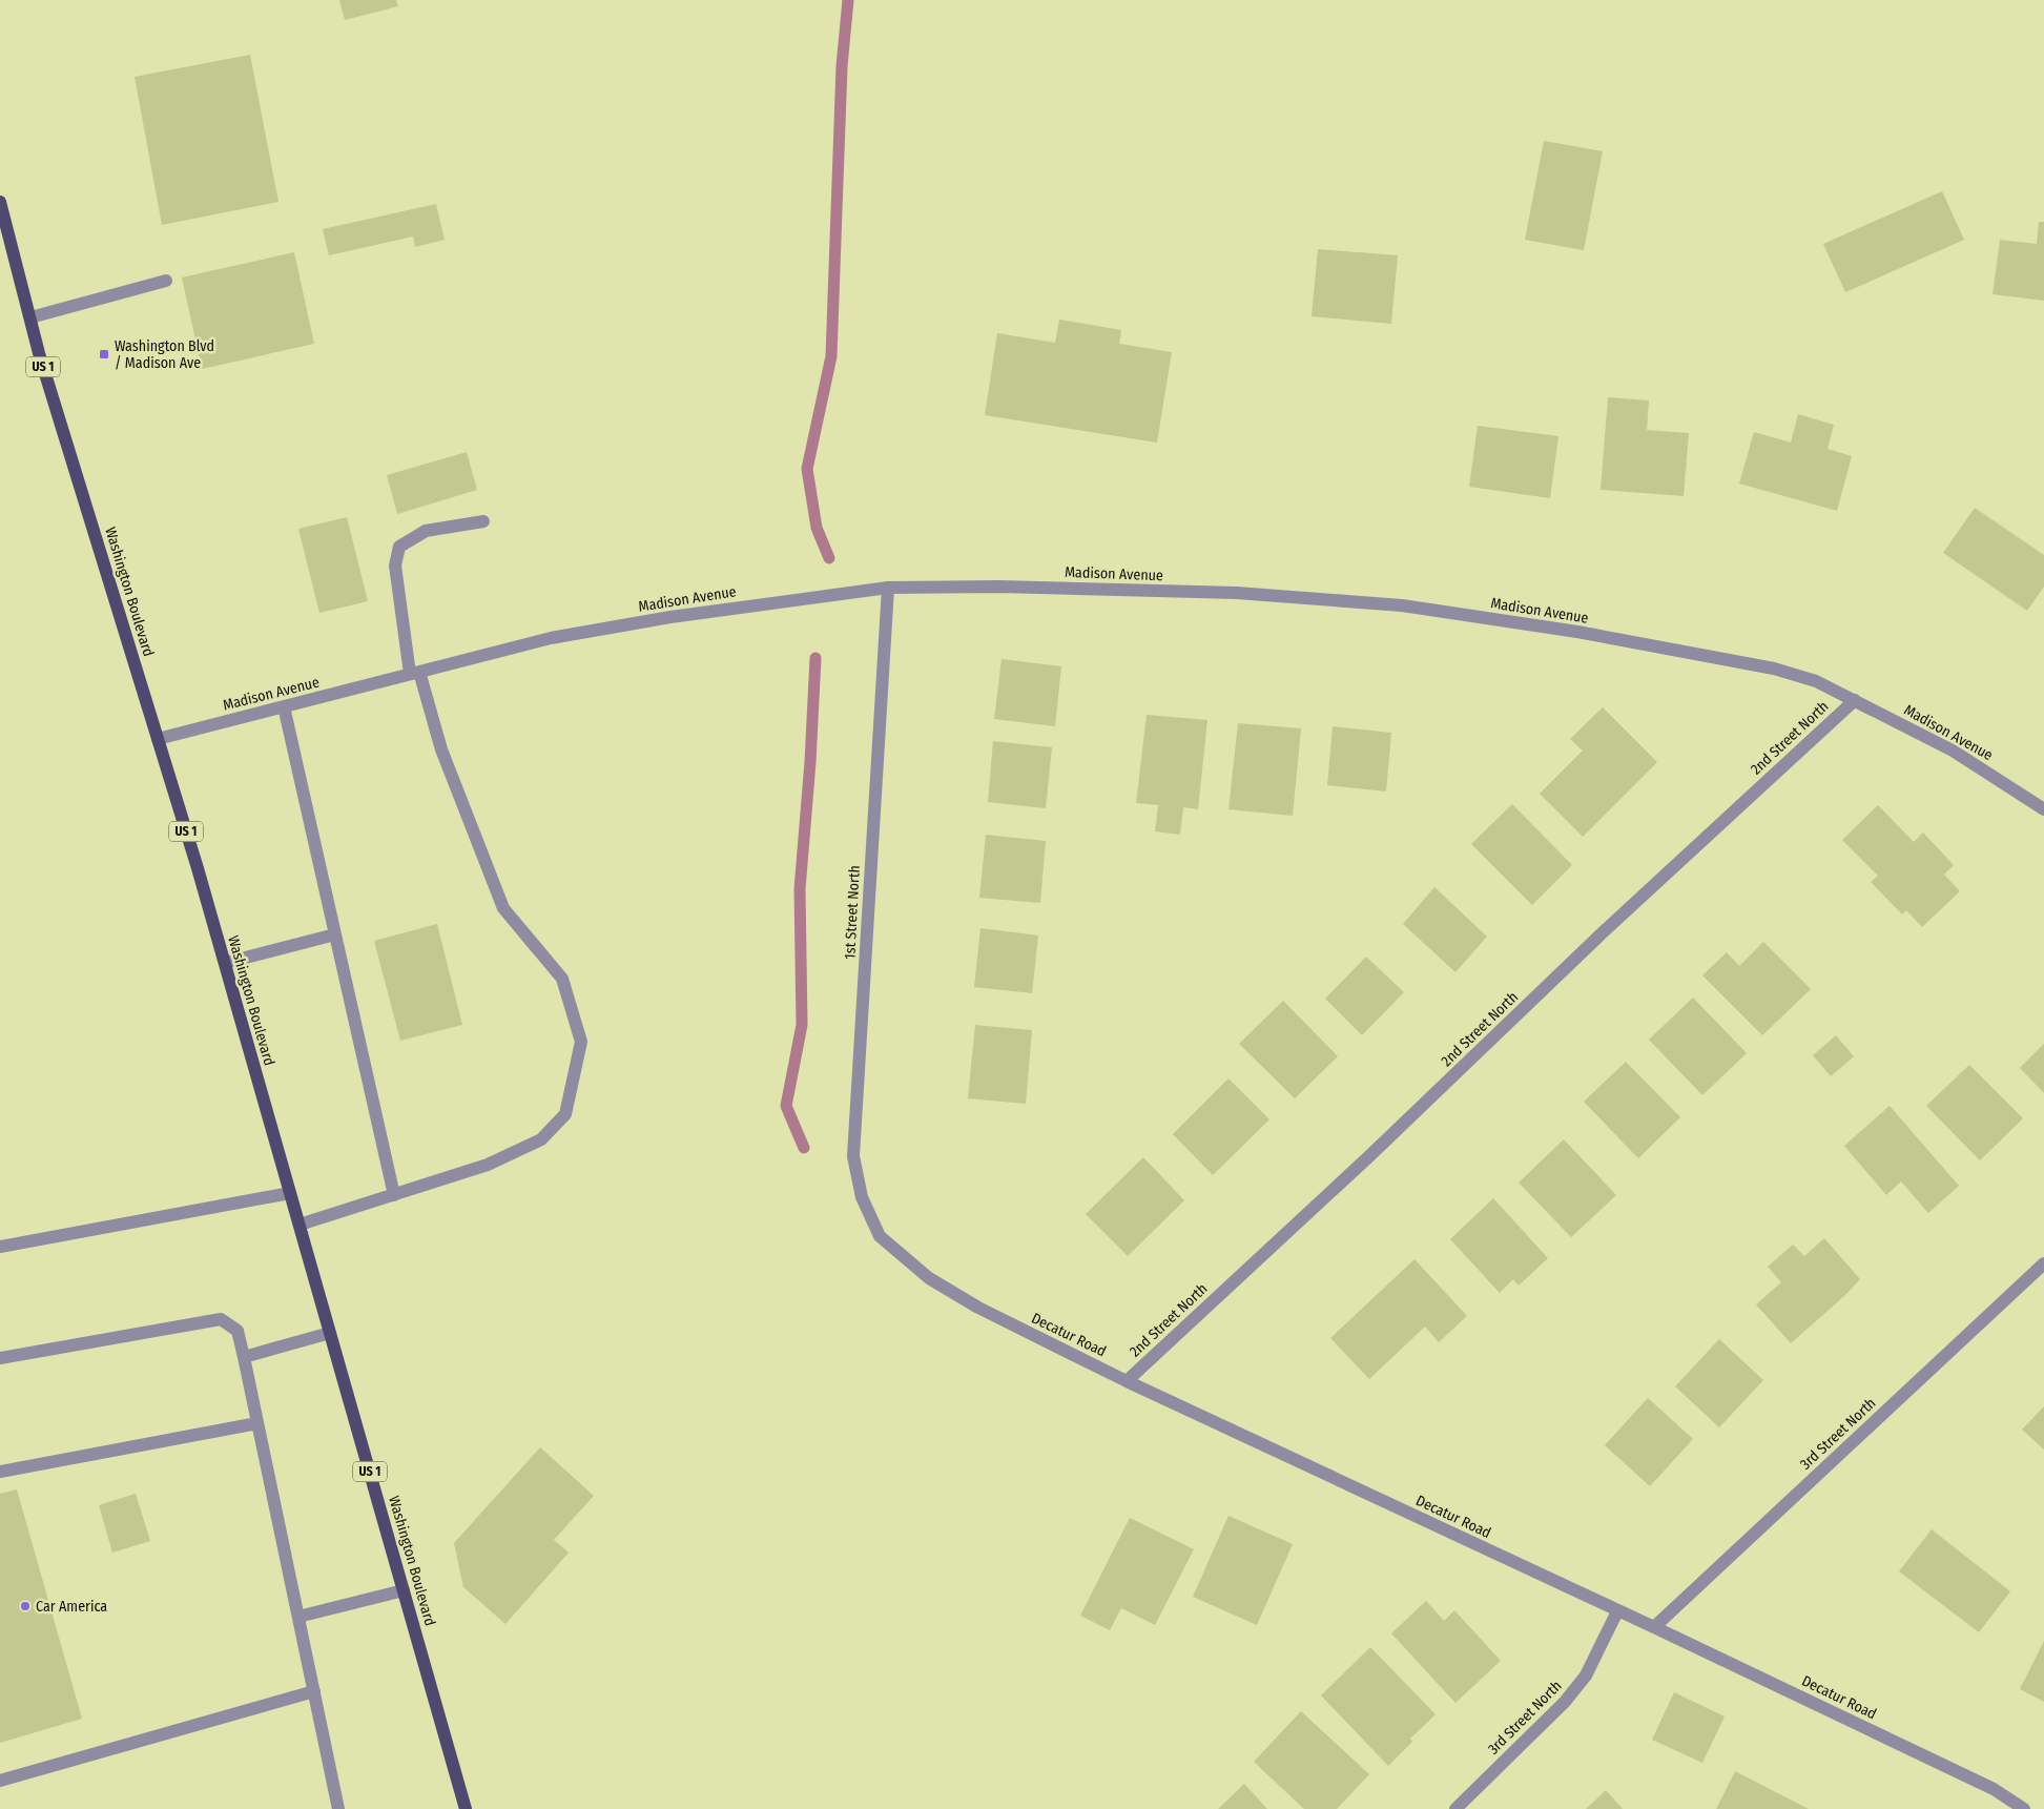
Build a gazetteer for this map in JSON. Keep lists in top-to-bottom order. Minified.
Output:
{"streets":{"main road":["US 1","Washington Boulevard"],"street":["Madison Avenue","2nd Street North","1st Street North","Decatur Road","3rd Street North"]},"crossings":[["Madison Avenue","Washington Boulevard"],["Madison Avenue","2nd Street North"],["Madison Avenue","1st Street North"],["2nd Street North","Decatur Road"],["1st Street North","Decatur Road"],["Decatur Road","3rd Street North"]],"places":{"transit":["Washington Blvd / Madison Ave"],"other":["Car America"]}}
